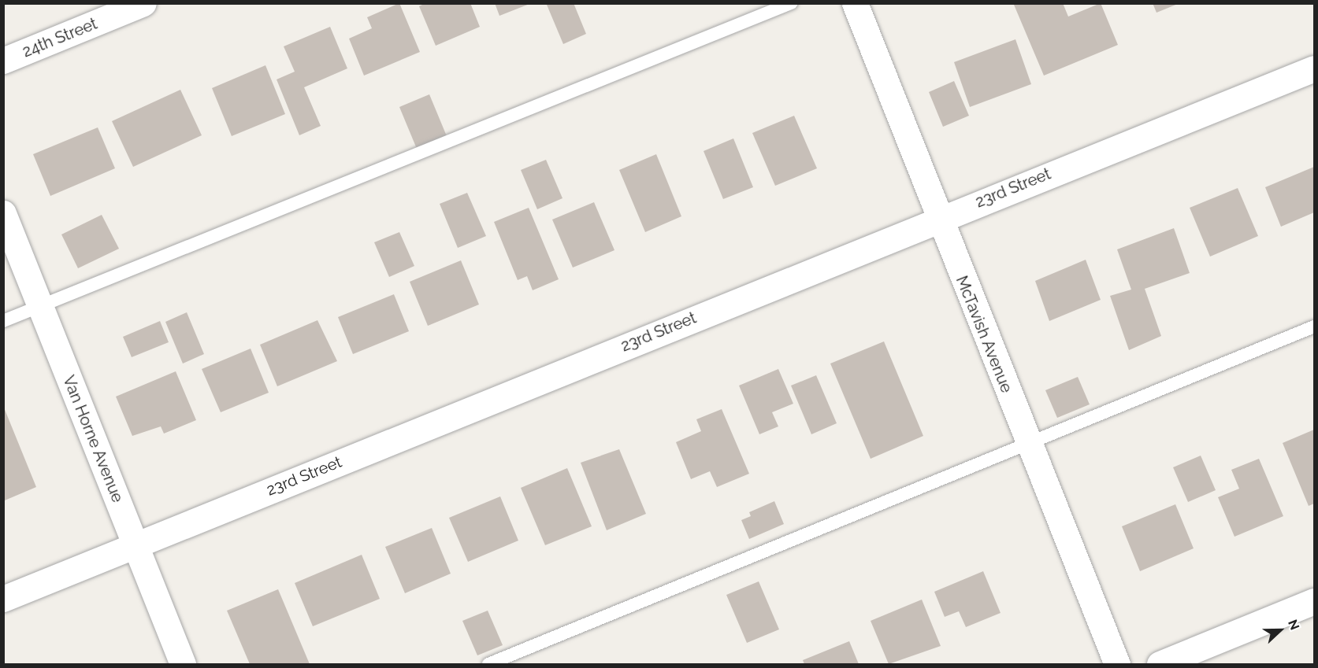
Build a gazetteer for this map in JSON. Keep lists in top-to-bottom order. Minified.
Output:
{"streets":{"street":["24th Street","23rd Street","McTavish Avenue","Van Horne Avenue"]},"crossings":[["23rd Street","McTavish Avenue"],["23rd Street","Van Horne Avenue"]],"north":"right"}
